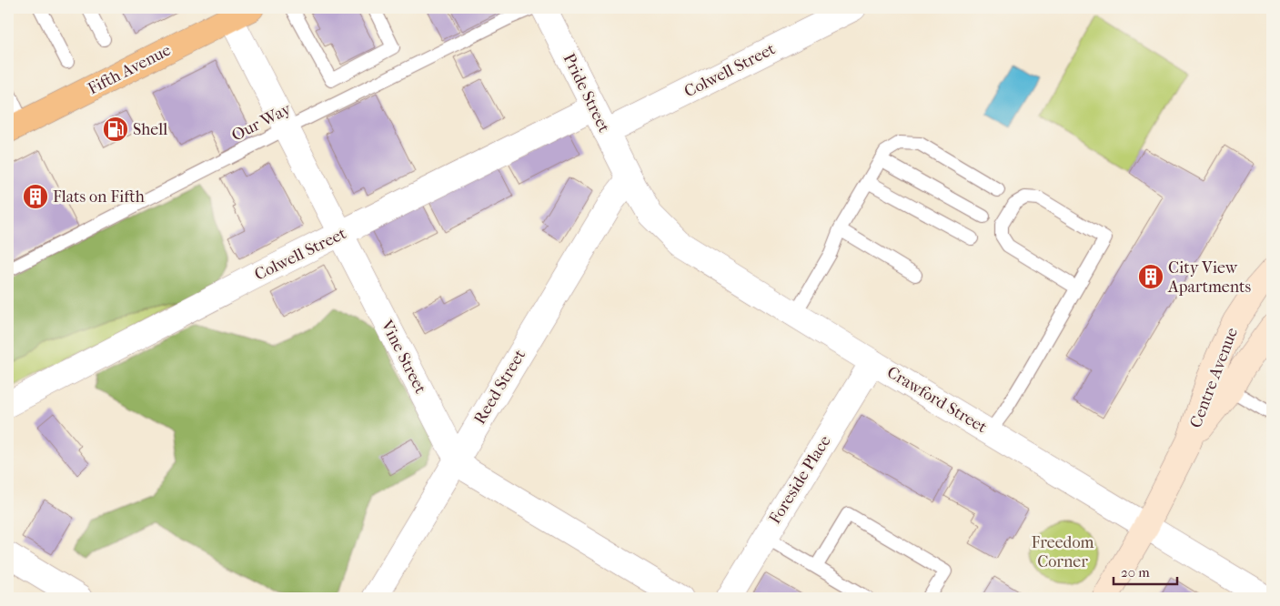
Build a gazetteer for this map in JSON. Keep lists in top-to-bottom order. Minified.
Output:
{"streets":{"main road":["Fifth Avenue","Centre Avenue"],"street":["Colwell Street","Pride Street","Vine Street","Reed Street","Crawford Street","Foreside Place"],"lane":["Our Way"]},"crossings":[["Fifth Avenue","Vine Street"],["Colwell Street","Pride Street"],["Colwell Street","Vine Street"],["Pride Street","Reed Street"],["Pride Street","Crawford Street"],["Our Way","Vine Street"],["Vine Street","Reed Street"],["Centre Avenue","Crawford Street"],["Reed Street","Crawford Street"],["Crawford Street","Foreside Place"]],"parks":["Freedom Corner"],"places":{"fuel station":["Shell"],"building":["Flats on Fifth","City View Apartments"]},"scale_bar":"20 m"}
